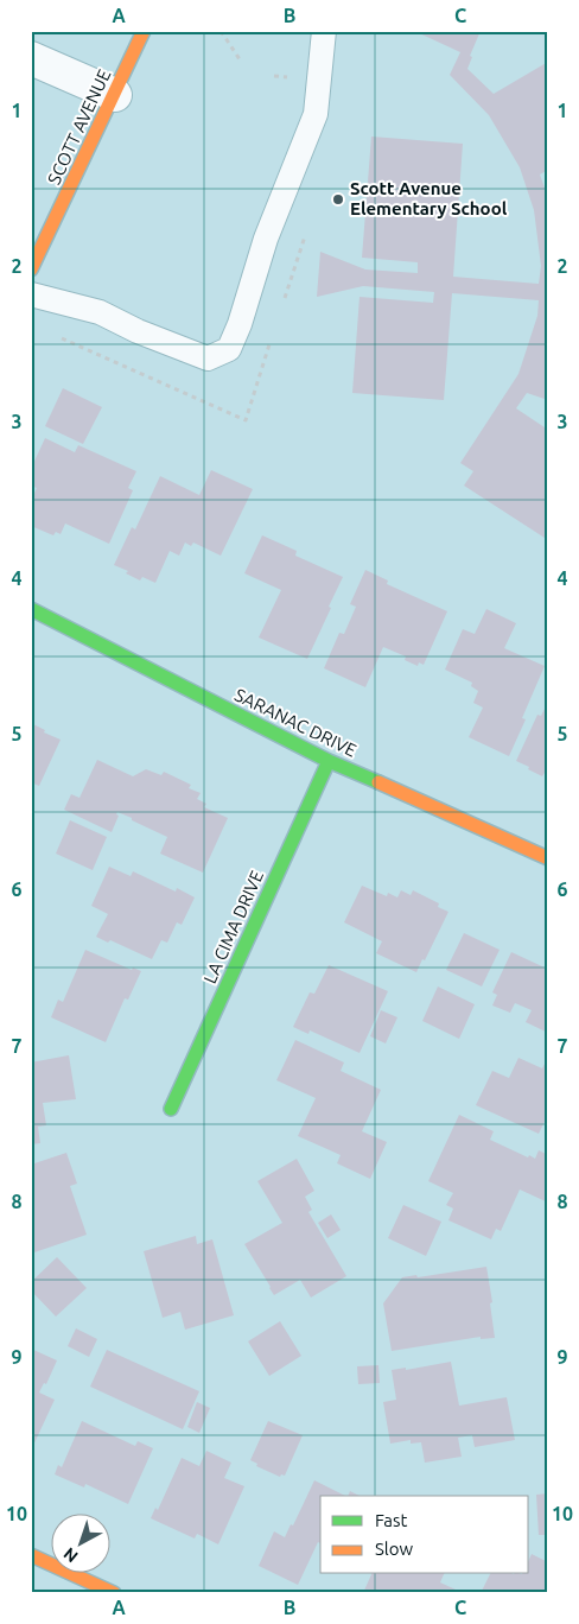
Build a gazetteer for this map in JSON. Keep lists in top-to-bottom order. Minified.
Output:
{"streets":{"street":["SCOTT AVENUE","SARANAC DRIVE","LA CIMA DRIVE"]},"crossings":[["SARANAC DRIVE","LA CIMA DRIVE"]],"places":["Scott Avenue Elementary School"],"legend":["Fast","Slow"],"north":"bottom left","grid":{"columns":["A","B","C"],"rows":["1","2","3","4","5","6","7","8","9","10"]}}
